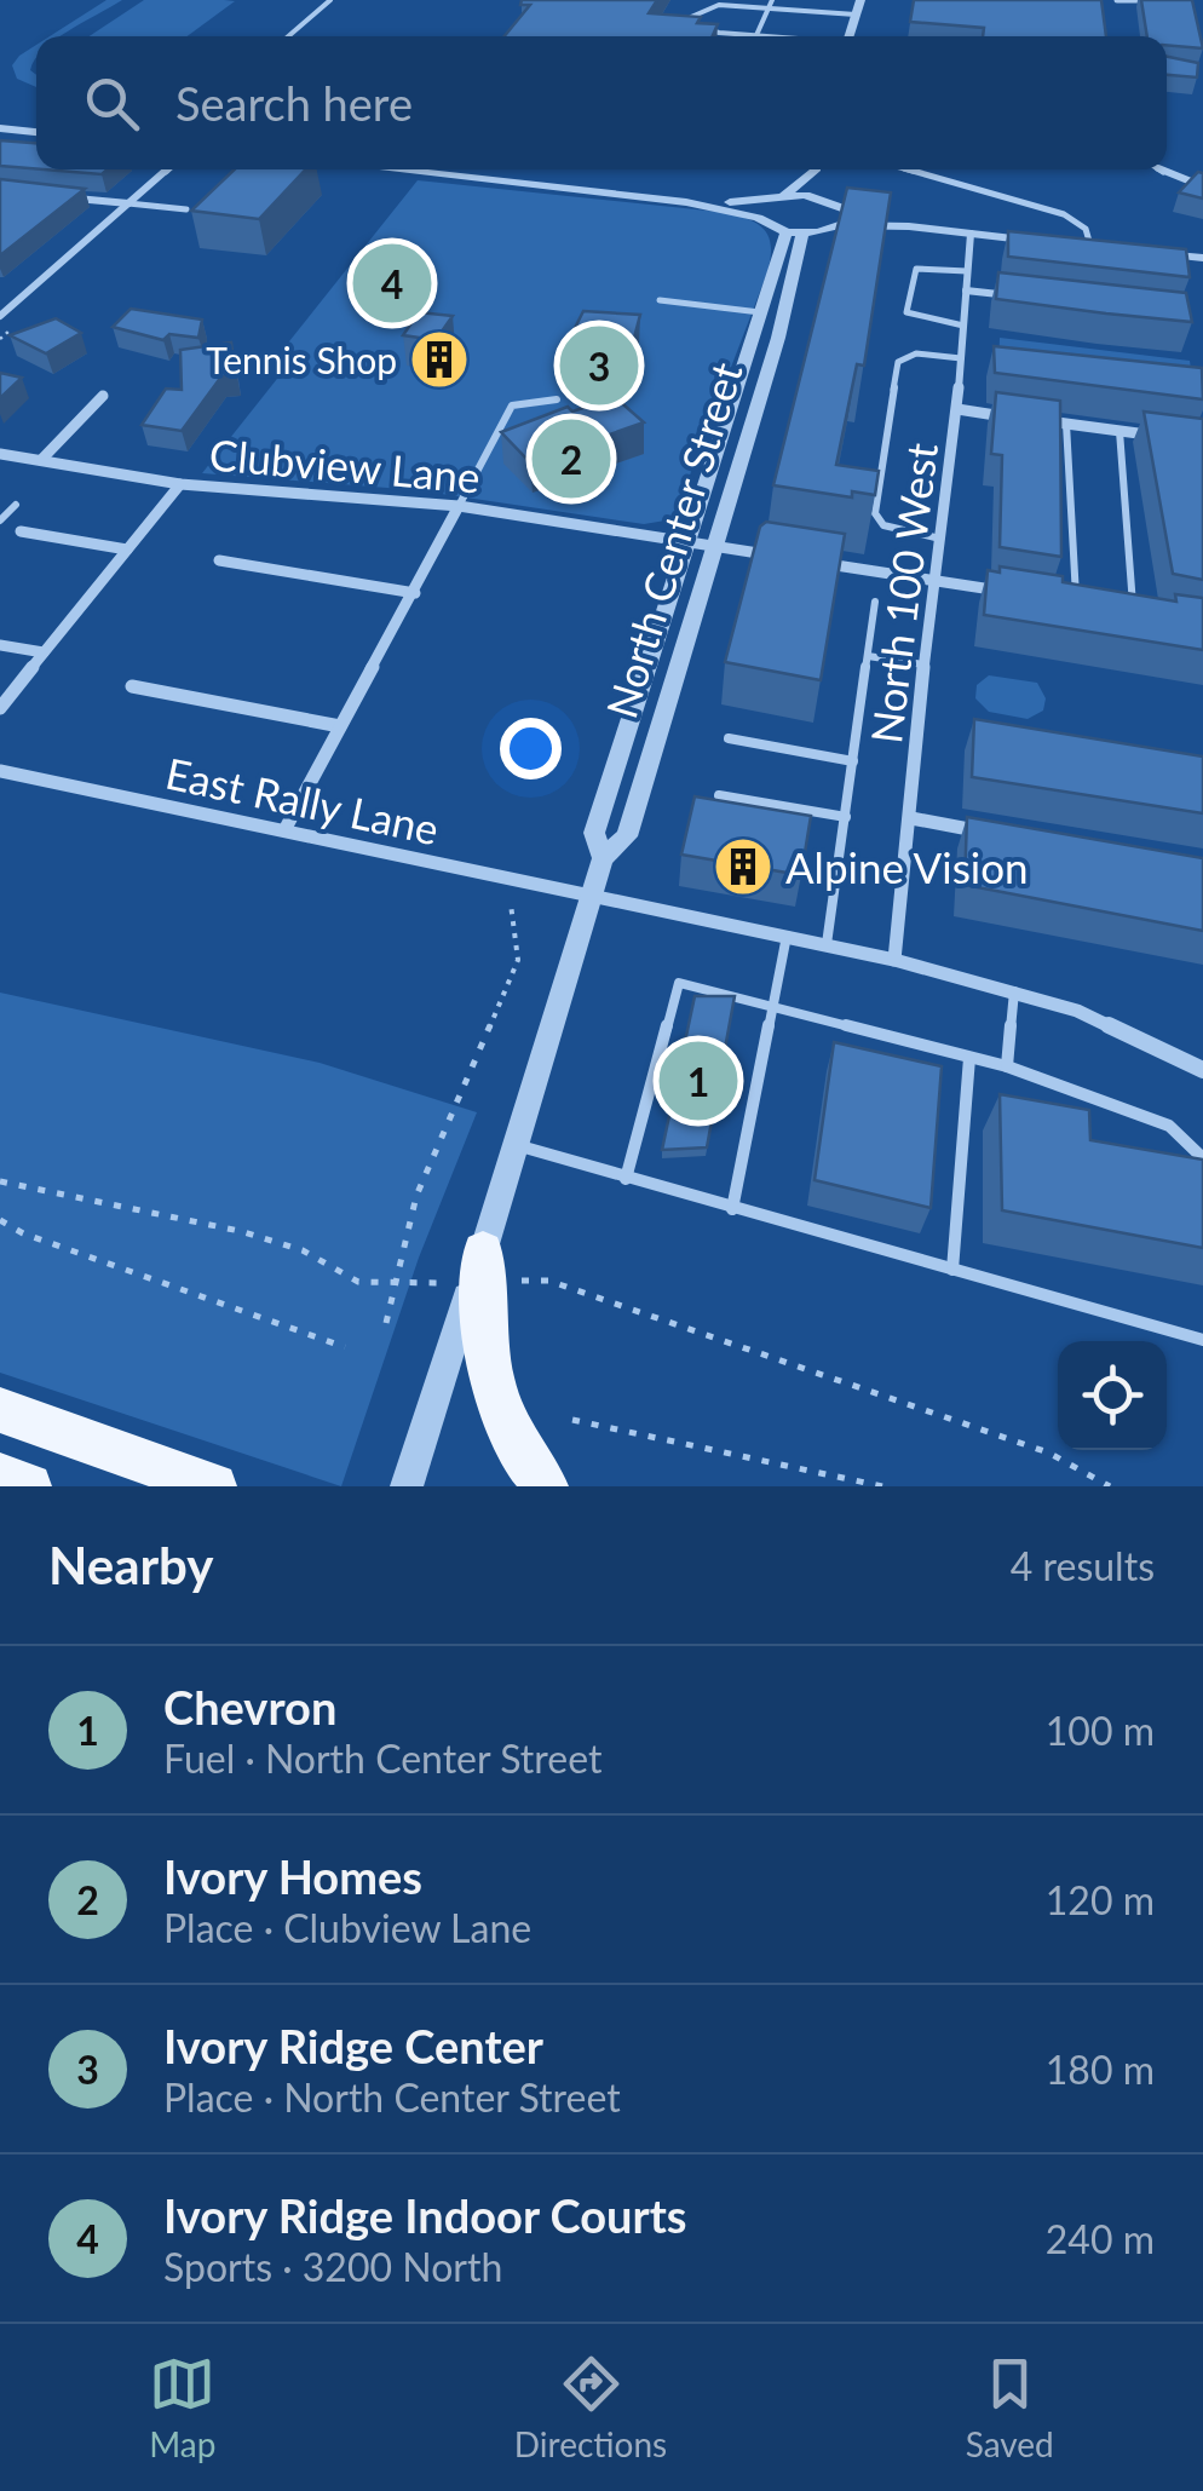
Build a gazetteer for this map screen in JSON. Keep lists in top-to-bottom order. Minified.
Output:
{"streets":{"street":["Clubview Lane","North Center Street","North 100 West","East Rally Lane"]},"crossings":[["Clubview Lane","North Center Street"],["North Center Street","East Rally Lane"],["North 100 West","East Rally Lane"]],"places":{"building":["Tennis Shop","Alpine Vision"]},"page":{"search":"Search here","pins":["4","3","2","1"],"heading":["Nearby","4 results"],"list":[{"mark":"1","name":"Chevron","note":"Fuel · North Center Street","value":"100 m"},{"mark":"2","name":"Ivory Homes","note":"Place · Clubview Lane","value":"120 m"},{"mark":"3","name":"Ivory Ridge Center","note":"Place · North Center Street","value":"180 m"},{"mark":"4","name":"Ivory Ridge Indoor Courts","note":"Sports · 3200 North","value":"240 m"}],"nav":["Map","Directions","Saved"]}}
